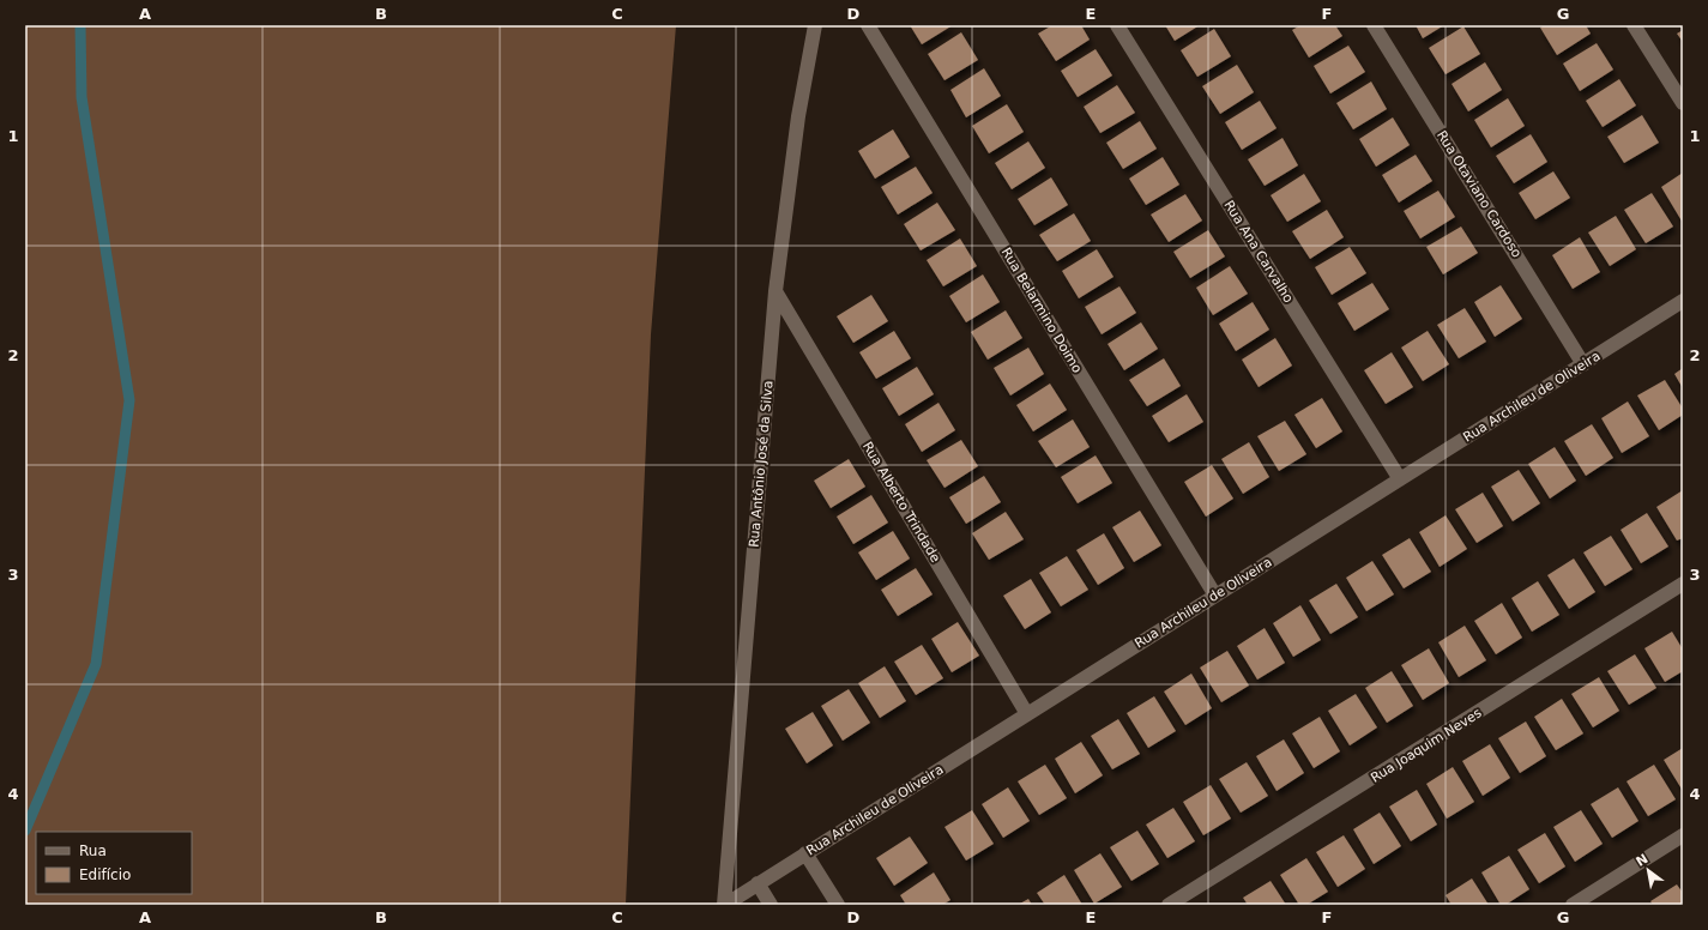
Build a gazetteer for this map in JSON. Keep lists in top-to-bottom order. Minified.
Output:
{"streets":{"street":["Rua Otaviano Cardoso","Rua Ana Carvalho","Rua Belarmino Doimo","Rua Archileu de Oliveira","Rua Antônio José da Silva","Rua Alberto Trindade","Rua Joaquim Neves"]},"crossings":[["Rua Otaviano Cardoso","Rua Archileu de Oliveira"],["Rua Ana Carvalho","Rua Archileu de Oliveira"],["Rua Belarmino Doimo","Rua Archileu de Oliveira"],["Rua Archileu de Oliveira","Rua Antônio José da Silva"],["Rua Archileu de Oliveira","Rua Alberto Trindade"],["Rua Antônio José da Silva","Rua Alberto Trindade"]],"legend":["Rua","Edifício"],"north":"top left","grid":{"columns":["A","B","C","D","E","F","G"],"rows":["1","2","3","4"]}}
